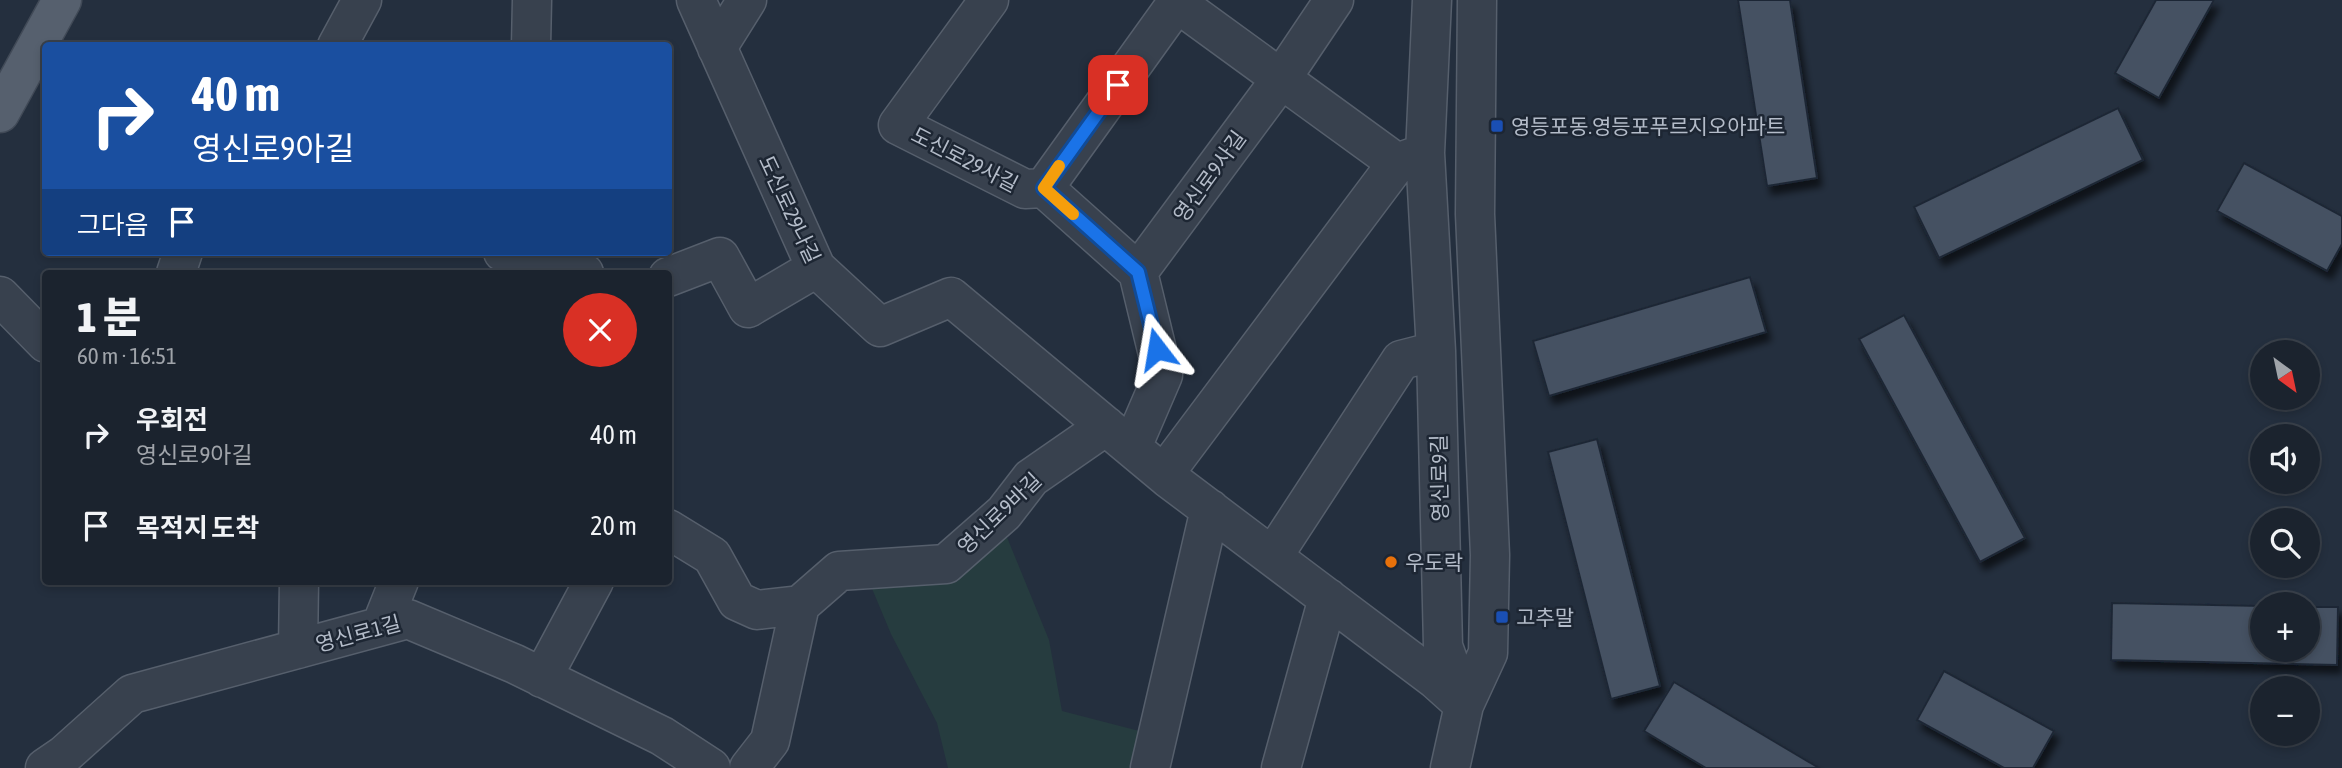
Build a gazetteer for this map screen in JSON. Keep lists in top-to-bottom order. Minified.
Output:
{"streets":{"street":["도신로29사길","영신로9사길","도신로29나길","영신로9길","영신로9바길","영신로1길"]},"crossings":[["도신로29사길","영신로9사길"],["도신로29나길","영신로9바길"]],"places":{"transit":["영등포동.영등포푸르지오아파트","고추말"],"other":["우도락"]},"north":"bottom right","page":{"turn":["40 m","영신로9아길"],"then":"그다음","heading":["1 분","60 m · 16:51"],"map_buttons":["+","−"],"list":[{"name":"우회전","note":"영신로9아길","value":"40 m"},{"name":"목적지 도착","value":"20 m"}]}}
